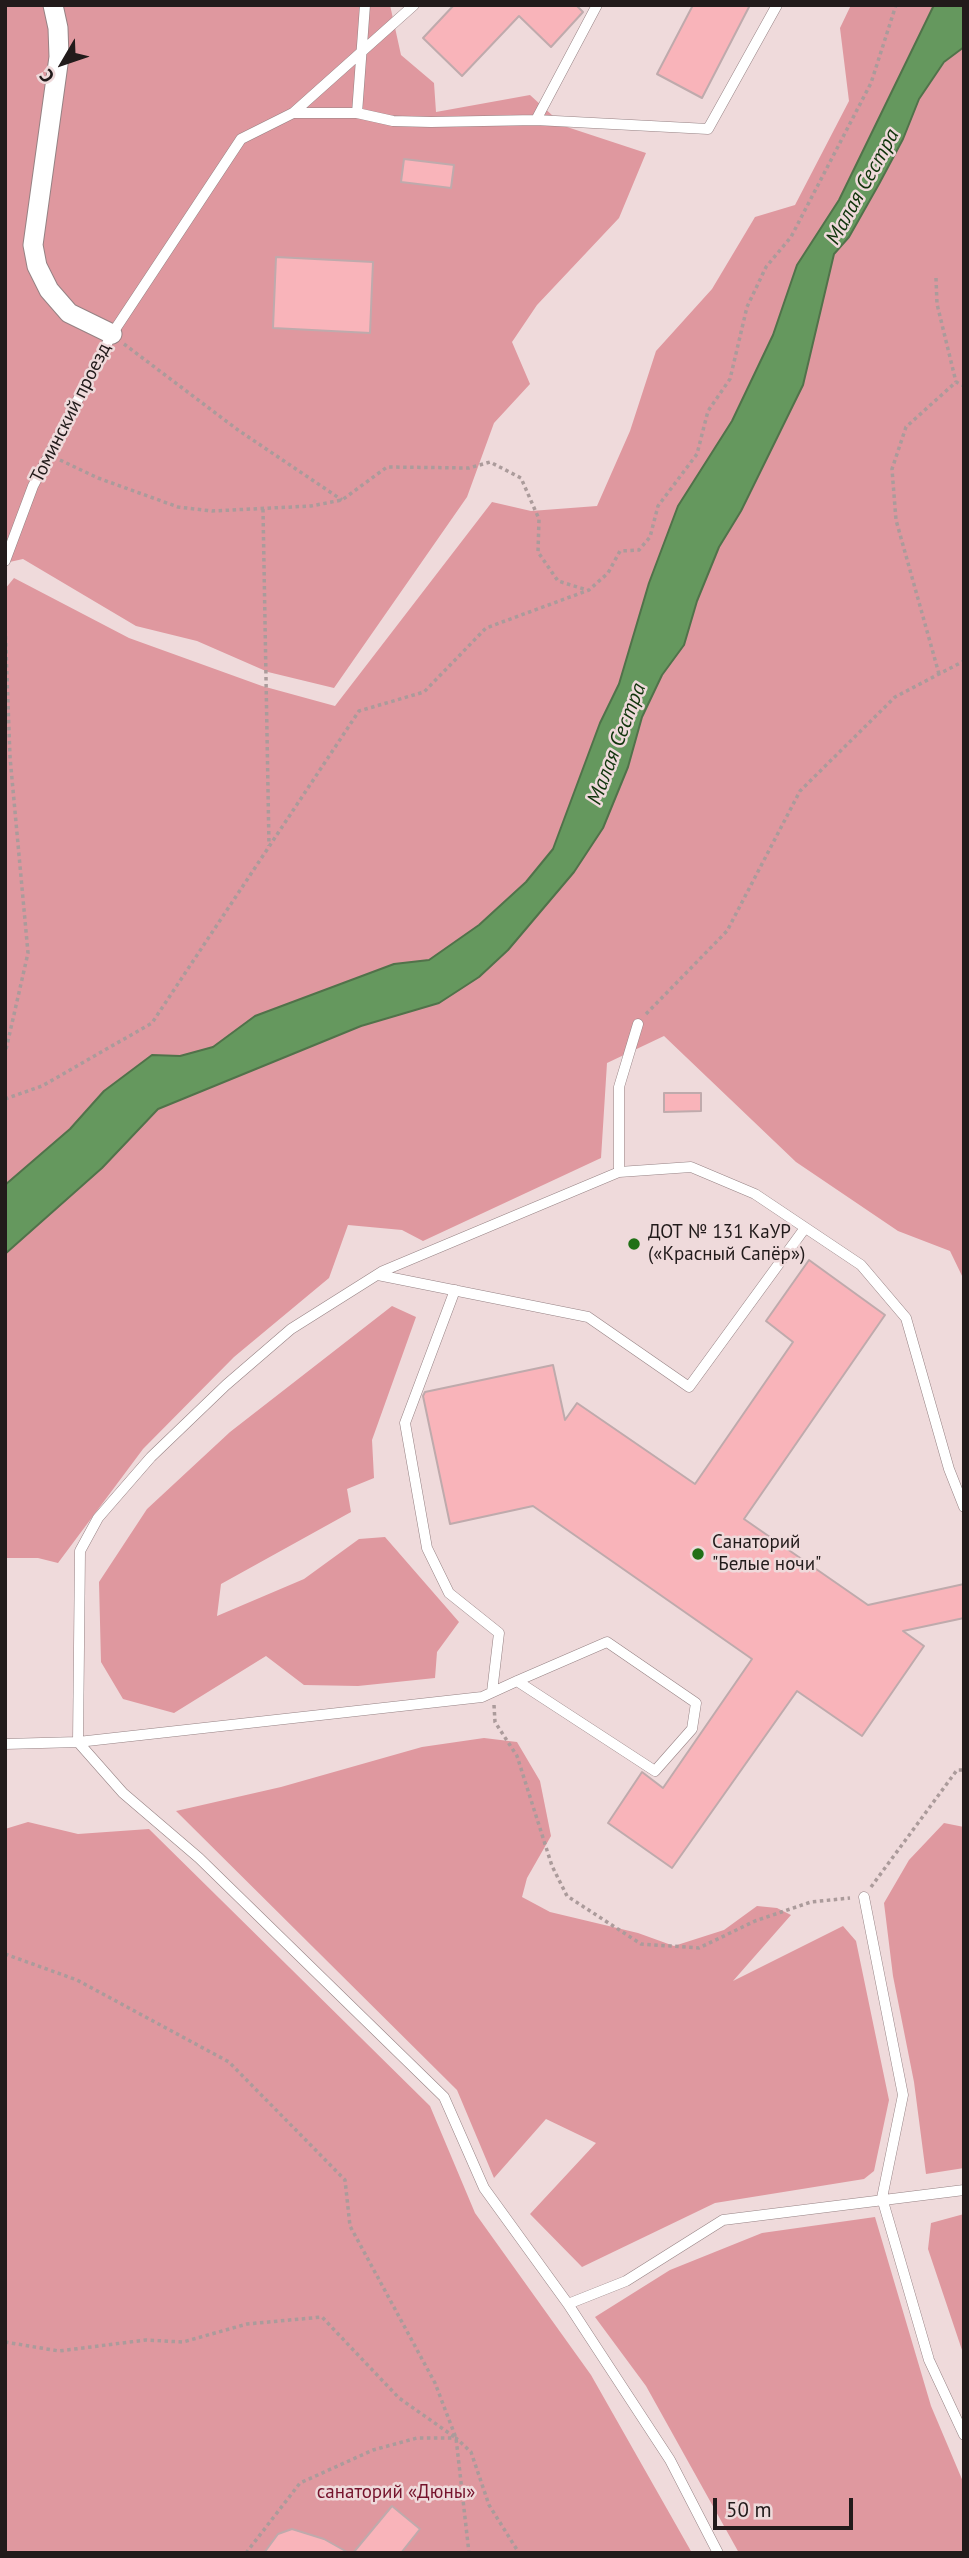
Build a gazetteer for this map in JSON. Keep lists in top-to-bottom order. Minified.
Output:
{"streets":{"street":["Томинский проезд"]},"water":["Малая Сестра"],"parks":["санаторий «Дюны»"],"places":["ДОТ № 131 КаУР («Красный Сапёр»)","Санаторий \"Белые ночи\""],"scale_bar":"50 m","north":"bottom left"}
